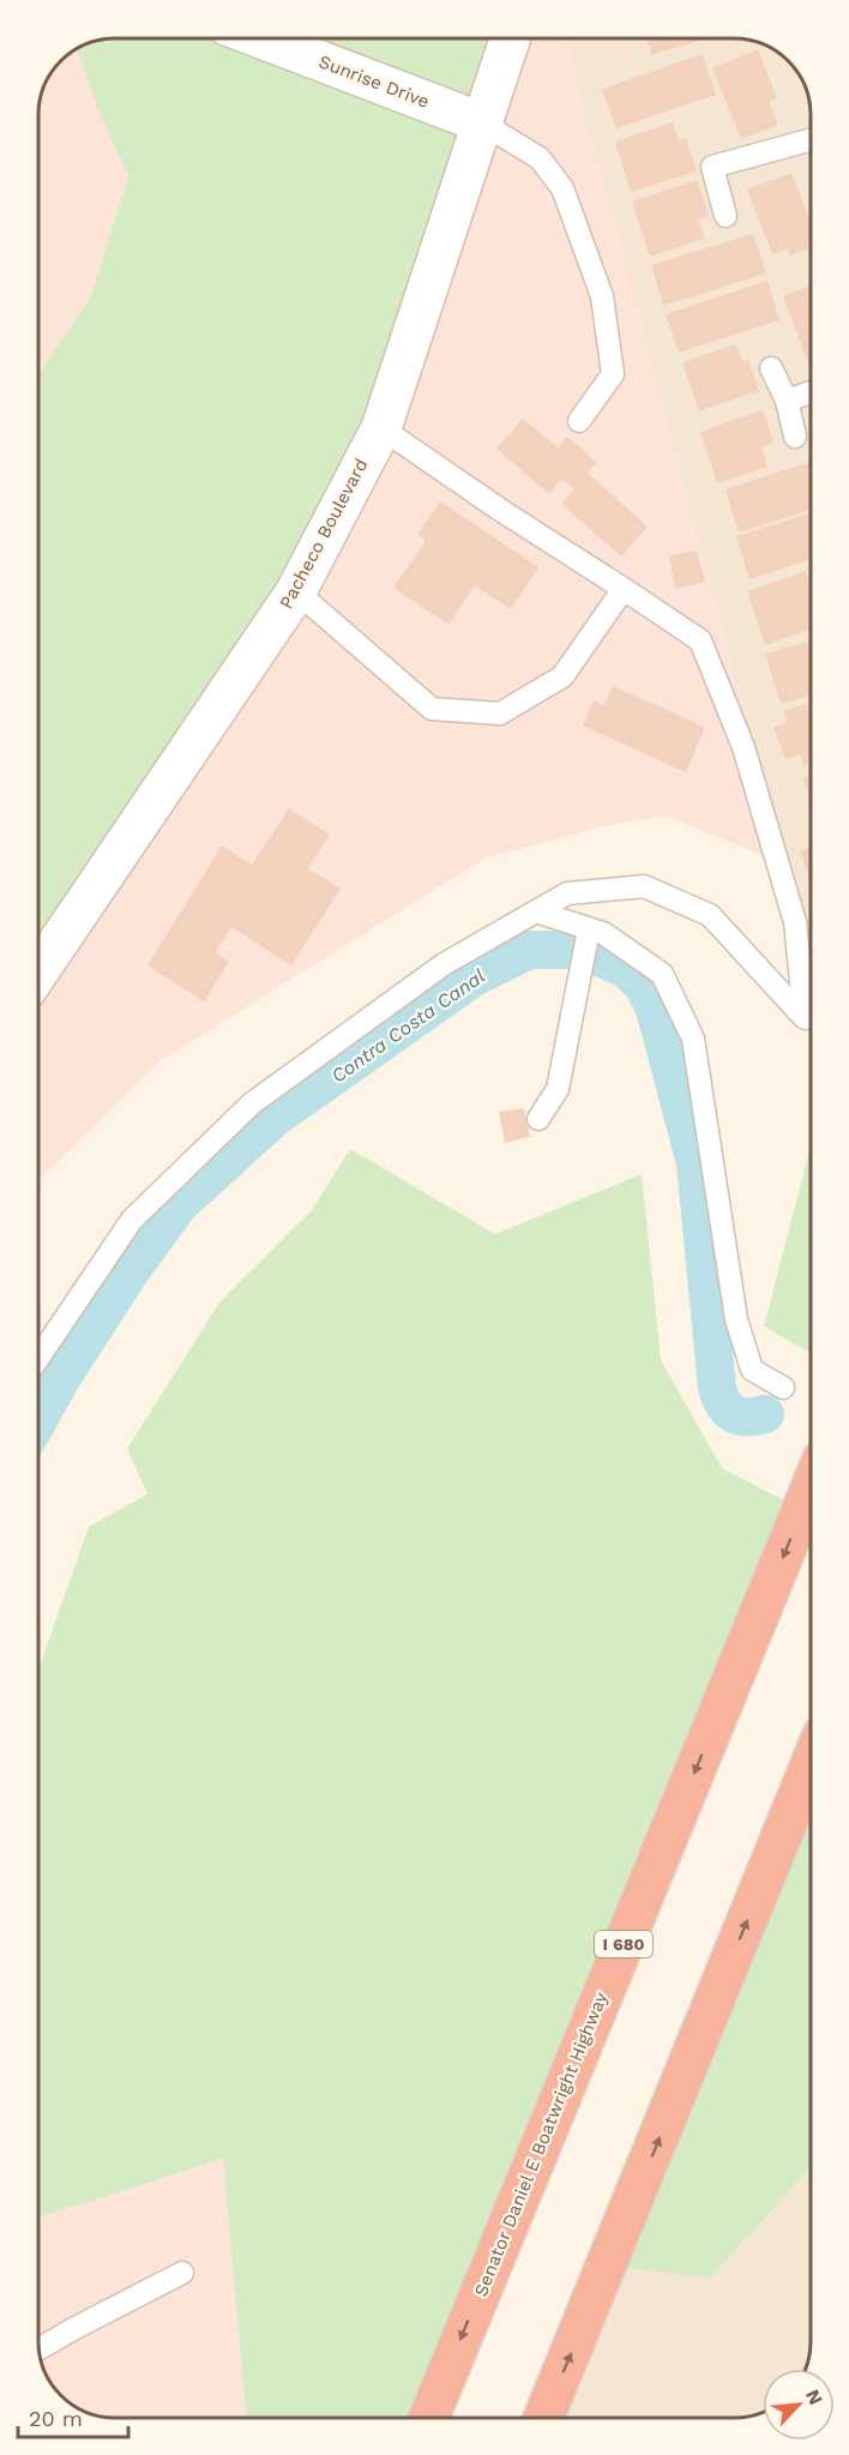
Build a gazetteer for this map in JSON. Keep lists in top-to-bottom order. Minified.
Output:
{"streets":{"highway":["I 680","Senator Daniel E Boatwright Highway"],"main road":["Sunrise Drive","Pacheco Boulevard"]},"crossings":[["Sunrise Drive","Pacheco Boulevard"]],"water":["Contra Costa Canal"],"scale_bar":"20 m","north":"top right"}
